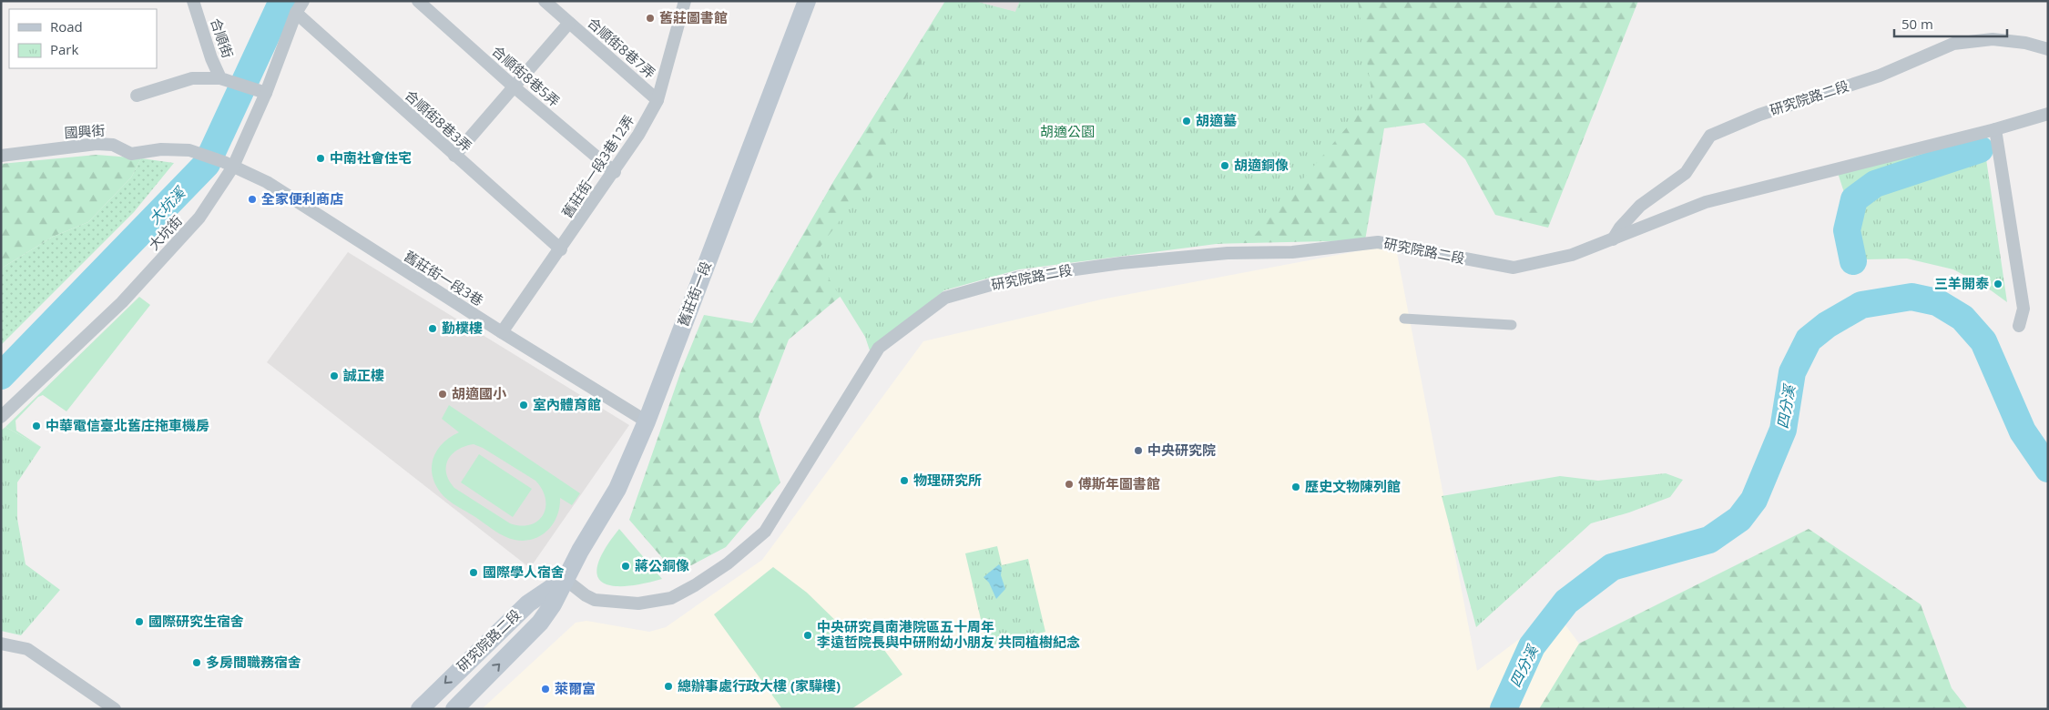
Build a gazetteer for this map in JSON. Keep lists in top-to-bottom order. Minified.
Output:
{"streets":{"main road":["研究院路二段","舊莊街一段"],"street":["合順街","合順街8巷7弄","合順街8巷5弄","合順街8巷3弄","國興街","舊莊街一段3巷12弄","大坑街","舊莊街一段3巷"]},"crossings":[["合順街8巷7弄","舊莊街一段3巷12弄"],["合順街8巷5弄","舊莊街一段3巷12弄"],["研究院路二段","舊莊街一段"],["合順街8巷3弄","舊莊街一段3巷12弄"],["合順街8巷3弄","大坑街"],["國興街","大坑街"],["國興街","舊莊街一段3巷"],["舊莊街一段3巷12弄","舊莊街一段3巷"],["大坑街","舊莊街一段3巷"],["舊莊街一段3巷","舊莊街一段"]],"water":["大坑溪","四分溪"],"parks":["胡適公園"],"places":["舊莊圖書館","胡適墓","中南社會住宅","胡適銅像","全家便利商店","三羊開泰","勤樸樓","誠正樓","胡適國小","室內體育館","中華電信臺北舊庄拖車機房","中央研究院","物理研究所","傅斯年圖書館","歷史文物陳列館","蔣公銅像","國際學人宿舍","國際研究生宿舍","中央研究員南港院區五十周年 李遠哲院長與中研附幼小朋友 共同植樹紀念","多房間職務宿舍","總辦事處行政大樓 (家驊樓)","萊爾富"],"legend":["Road","Park"],"scale_bar":"50 m"}
